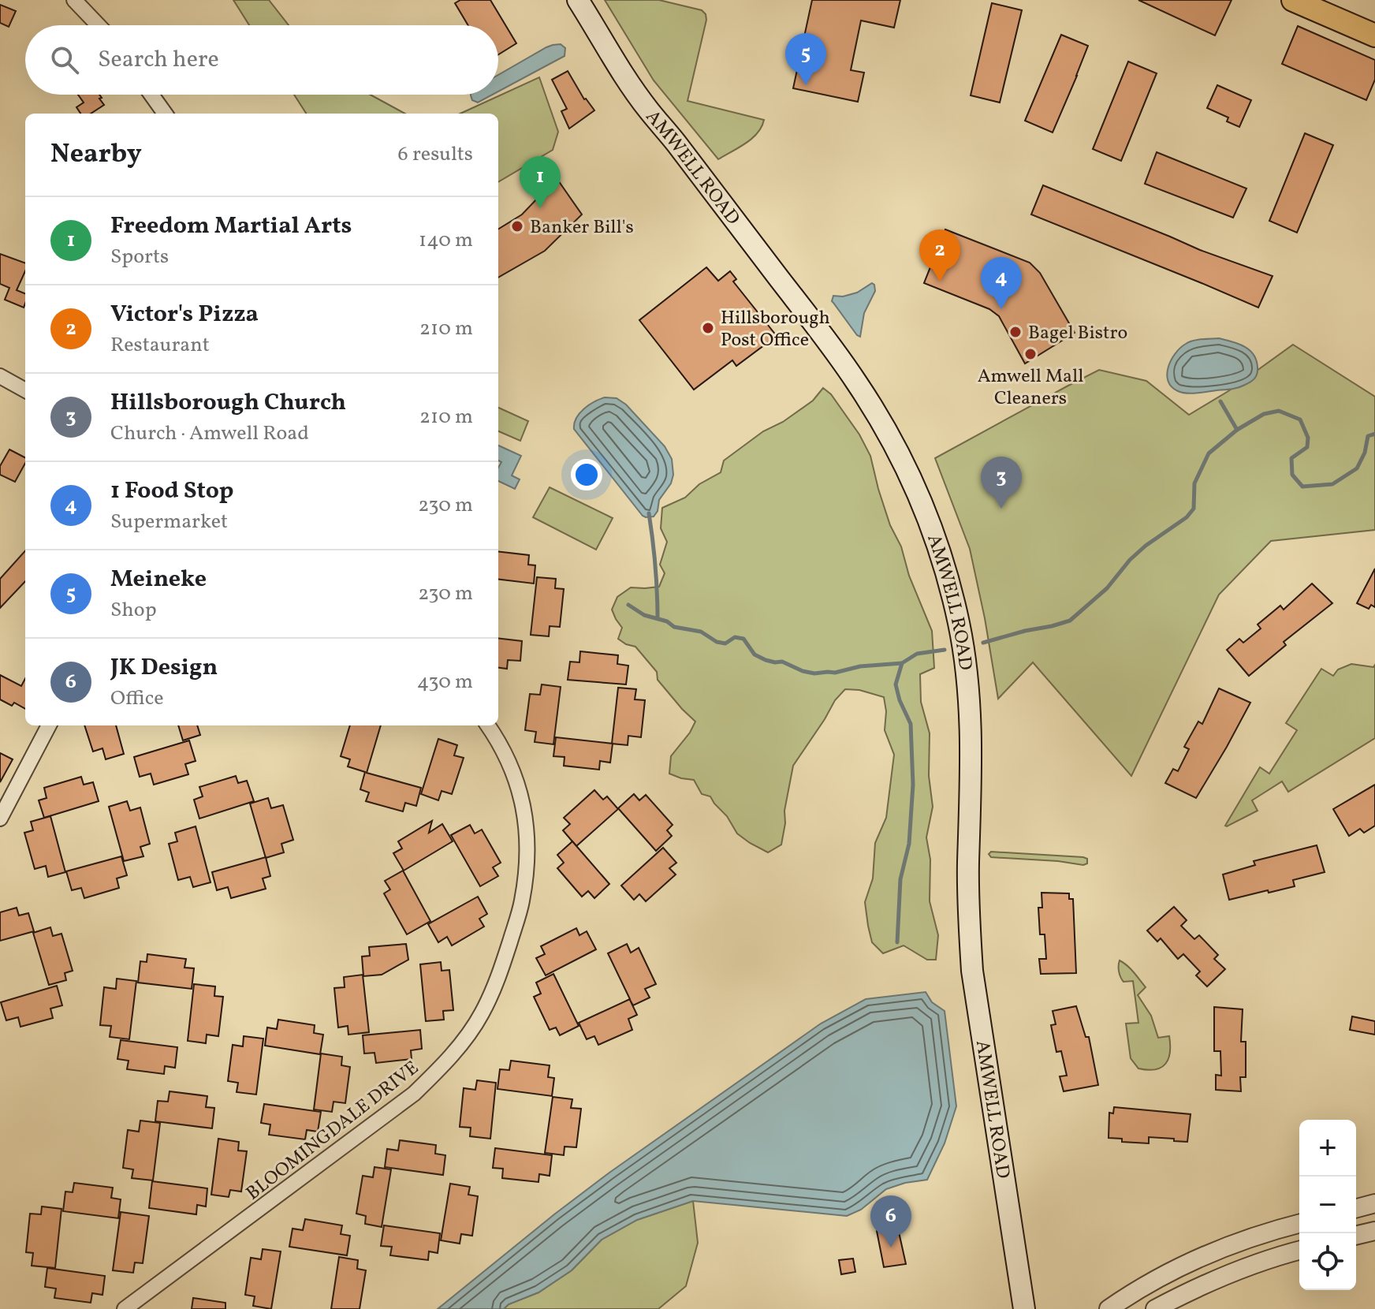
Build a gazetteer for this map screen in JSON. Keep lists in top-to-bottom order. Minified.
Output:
{"streets":{"main road":["AMWELL ROAD"],"street":["BLOOMINGDALE DRIVE"]},"places":["Banker Bill's","Hillsborough Post Office","Bagel Bistro","Amwell Mall Cleaners"],"page":{"search":"Search here","pins":["5","1","2","4","3","6"],"heading":["Nearby","6 results"],"list":[{"mark":"1","name":"Freedom Martial Arts","note":"Sports","value":"140 m"},{"mark":"2","name":"Victor's Pizza","note":"Restaurant","value":"210 m"},{"mark":"3","name":"Hillsborough Church","note":"Church · Amwell Road","value":"210 m"},{"mark":"4","name":"1 Food Stop","note":"Supermarket","value":"230 m"},{"mark":"5","name":"Meineke","note":"Shop","value":"230 m"},{"mark":"6","name":"JK Design","note":"Office","value":"430 m"}],"map_buttons":["+","−"]}}
